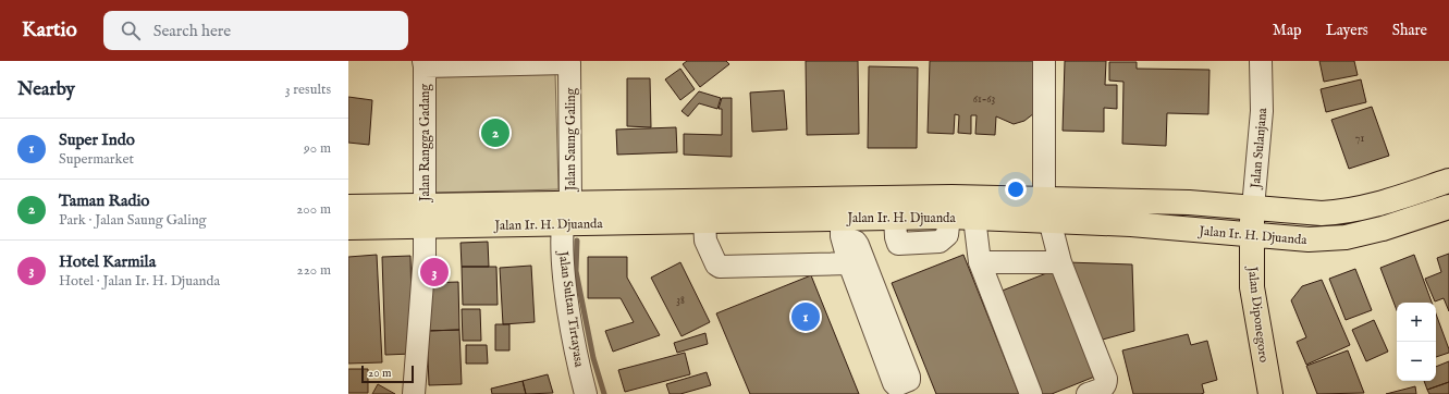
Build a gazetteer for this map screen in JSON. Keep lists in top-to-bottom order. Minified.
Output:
{"streets":{"main road":["Jalan Sulanjana","Jalan Ir. H. Djuanda","Jalan Diponegoro"],"street":["Jalan Saung Galing","Jalan Rangga Gadang","Jalan Sultan Tirtayasa"]},"crossings":[["Jalan Saung Galing","Jalan Rangga Gadang"],["Jalan Saung Galing","Jalan Ir. H. Djuanda"],["Jalan Saung Galing","Jalan Sultan Tirtayasa"],["Jalan Rangga Gadang","Jalan Ir. H. Djuanda"],["Jalan Sulanjana","Jalan Ir. H. Djuanda"],["Jalan Sulanjana","Jalan Diponegoro"],["Jalan Ir. H. Djuanda","Jalan Sultan Tirtayasa"],["Jalan Ir. H. Djuanda","Jalan Diponegoro"]],"house_numbers":["61-63","71","38"],"scale_bar":"20 m","page":{"header":"Kartio","search":"Search here","nav":["Map","Layers","Share"],"heading":["Nearby","3 results"],"pins":["2","3","1"],"list":[{"mark":"1","name":"Super Indo","note":"Supermarket","value":"90 m"},{"mark":"2","name":"Taman Radio","note":"Park · Jalan Saung Galing","value":"200 m"},{"mark":"3","name":"Hotel Karmila","note":"Hotel · Jalan Ir. H. Djuanda","value":"220 m"}],"map_buttons":["+","−"],"scale":"20 m"}}
